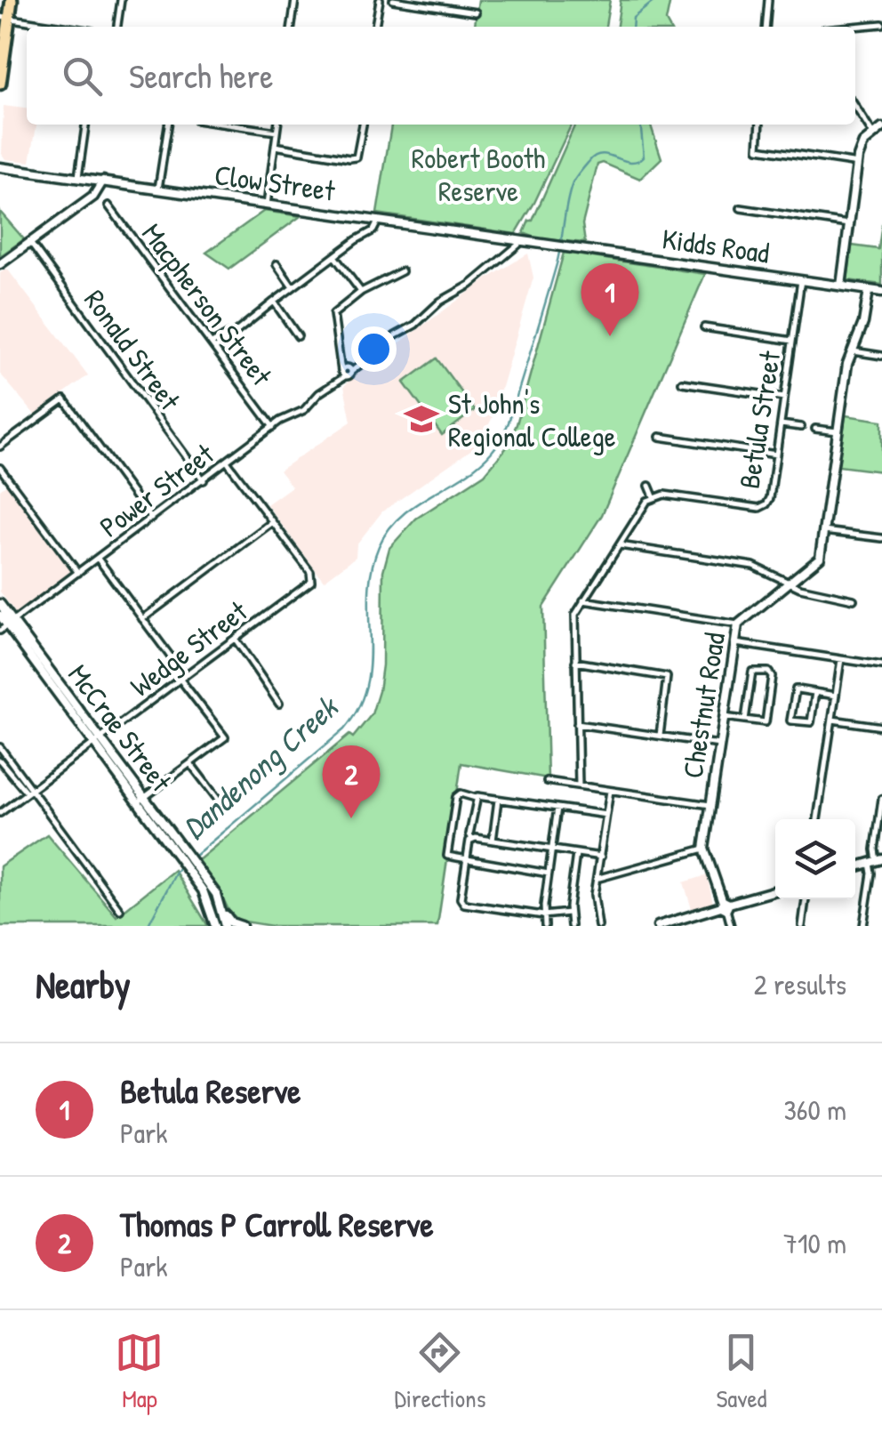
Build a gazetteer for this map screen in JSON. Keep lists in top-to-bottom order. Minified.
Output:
{"streets":{"main road":["Clow Street","Kidds Road","Chestnut Road","McCrae Street"],"street":["Macpherson Street","Ronald Street","Betula Street","Power Street","Wedge Street"]},"crossings":[["Clow Street","Kidds Road"],["Clow Street","Power Street"],["Kidds Road","Betula Street"],["Kidds Road","Chestnut Road"],["Macpherson Street","Power Street"],["Ronald Street","Power Street"],["Power Street","McCrae Street"],["Wedge Street","McCrae Street"]],"water":["Dandenong Creek"],"parks":["Robert Booth Reserve"],"places":{"school or university":["St John's Regional College"]},"page":{"search":"Search here","pins":["1","2"],"heading":["Nearby","2 results"],"list":[{"mark":"1","name":"Betula Reserve","note":"Park","value":"360 m"},{"mark":"2","name":"Thomas P Carroll Reserve","note":"Park","value":"710 m"}],"nav":["Map","Directions","Saved"]}}
